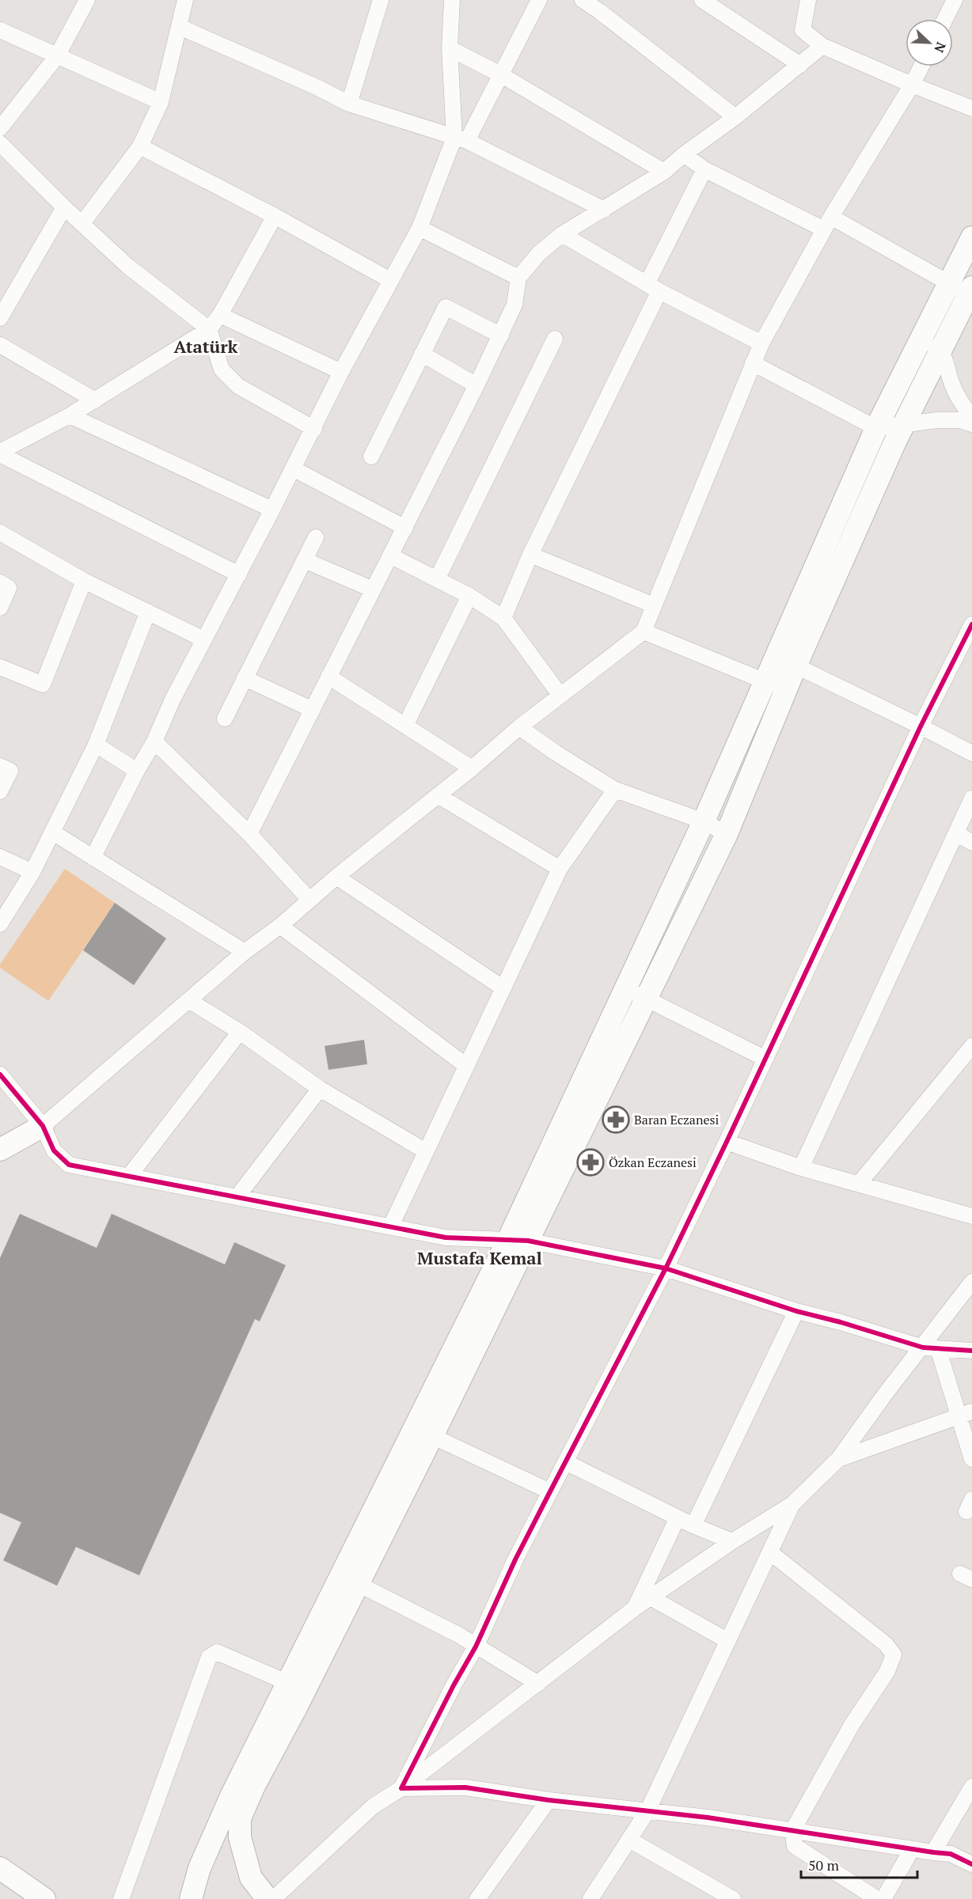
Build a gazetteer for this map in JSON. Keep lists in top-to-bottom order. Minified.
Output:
{"districts":["Atatürk","Mustafa Kemal"],"places":{"pharmacy":["Baran Eczanesi","Özkan Eczanesi"]},"scale_bar":"50 m","north":"bottom right"}
